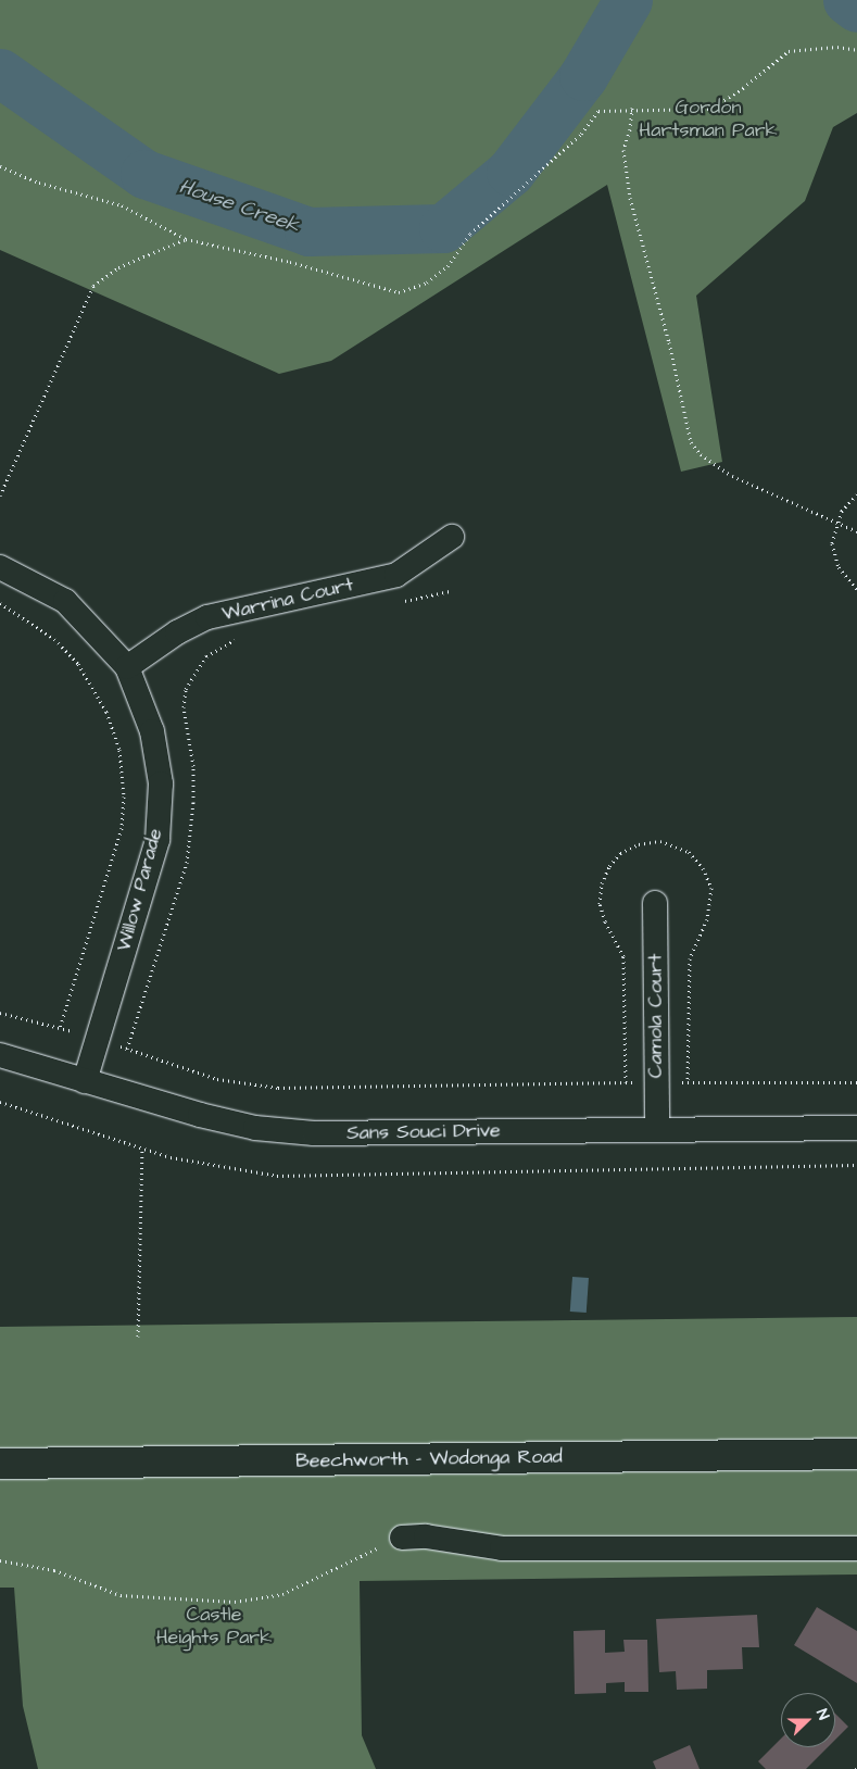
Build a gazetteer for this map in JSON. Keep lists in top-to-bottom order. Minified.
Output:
{"streets":{"main road":["Beechworth - Wodonga Road"],"street":["Warrina Court","Willow Parade","Camola Court","Sans Souci Drive"]},"crossings":[["Warrina Court","Willow Parade"],["Willow Parade","Sans Souci Drive"],["Camola Court","Sans Souci Drive"]],"water":["House Creek"],"parks":["Gordon Hartsman Park","Castle Heights Park"],"north":"right"}
